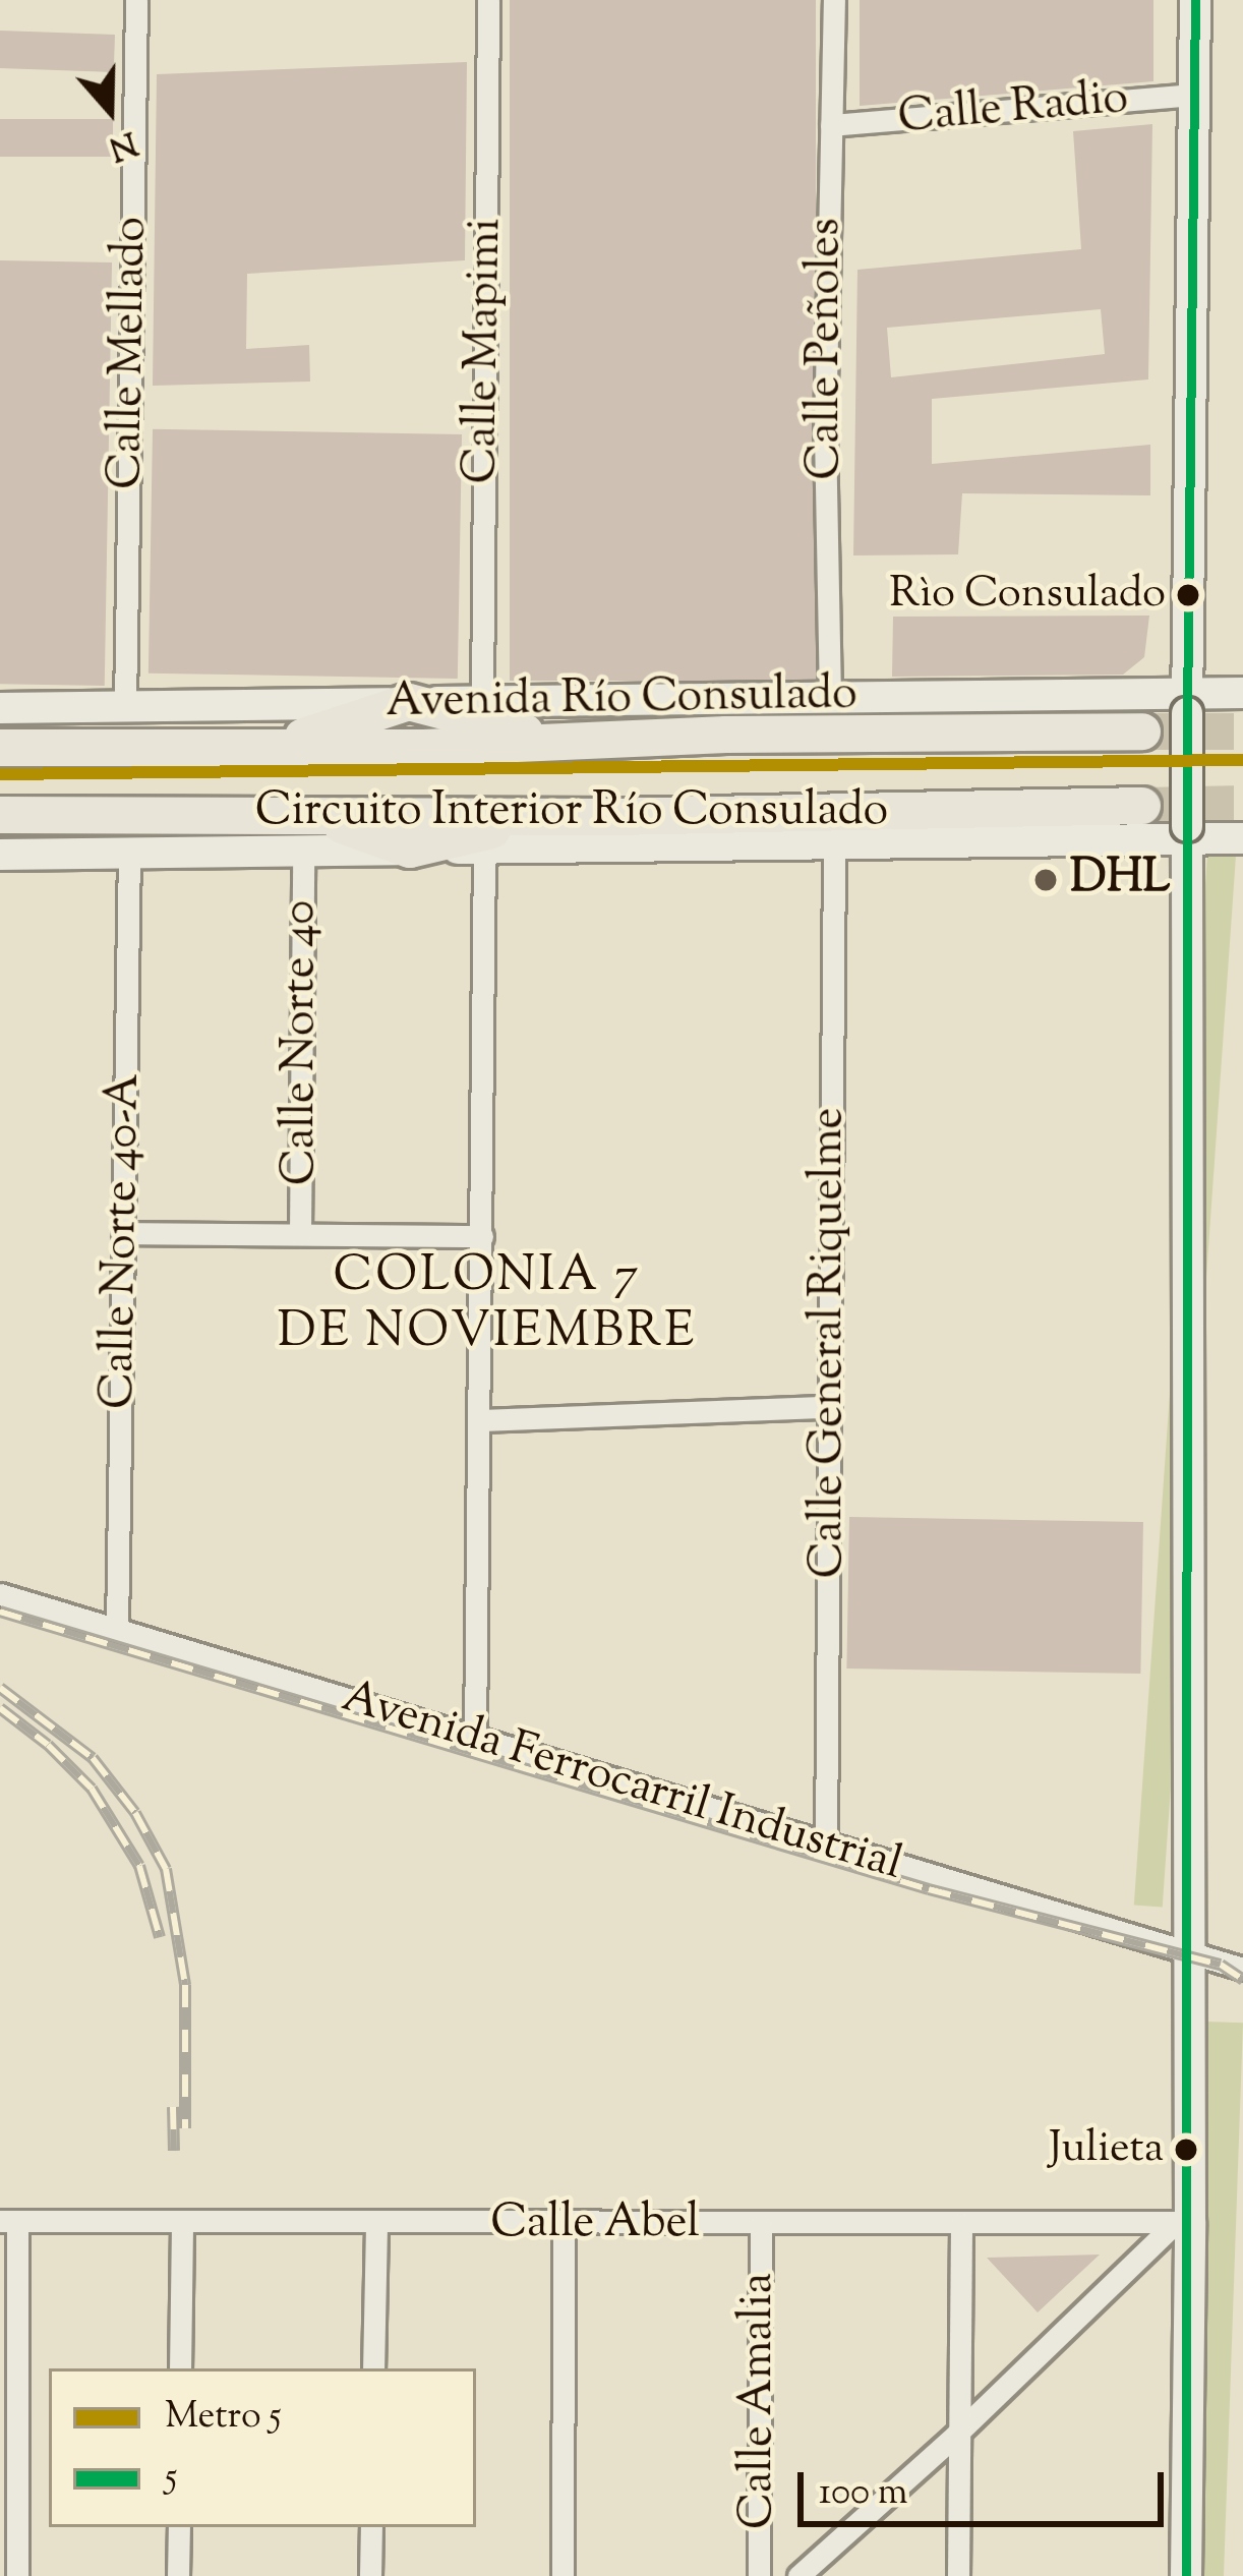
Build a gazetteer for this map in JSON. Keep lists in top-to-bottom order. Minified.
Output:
{"streets":{"highway":["Circuito Interior Río Consulado"],"main road":["Avenida Río Consulado"],"street":["Calle Radio","Calle Peñoles","Calle Mapimi","Calle Mellado","Calle Norte 40","Calle Norte 40-A","Calle General Riquelme","Avenida Ferrocarril Industrial","Calle Abel","Calle Amalia"]},"crossings":[["Calle Radio","Calle Peñoles"],["Calle Peñoles","Avenida Río Consulado"],["Calle Mapimi","Avenida Río Consulado"],["Calle Mellado","Avenida Río Consulado"],["Circuito Interior Río Consulado","Calle Norte 40"],["Calle Norte 40-A","Avenida Ferrocarril Industrial"],["Calle General Riquelme","Avenida Ferrocarril Industrial"],["Calle Abel","Calle Amalia"]],"districts":["COLONIA 7 DE NOVIEMBRE"],"places":["Rìo Consulado","DHL","Julieta"],"lines":["transit line 5","metro line 5"],"legend":["Metro 5","5"],"scale_bar":"100 m","north":"bottom"}
